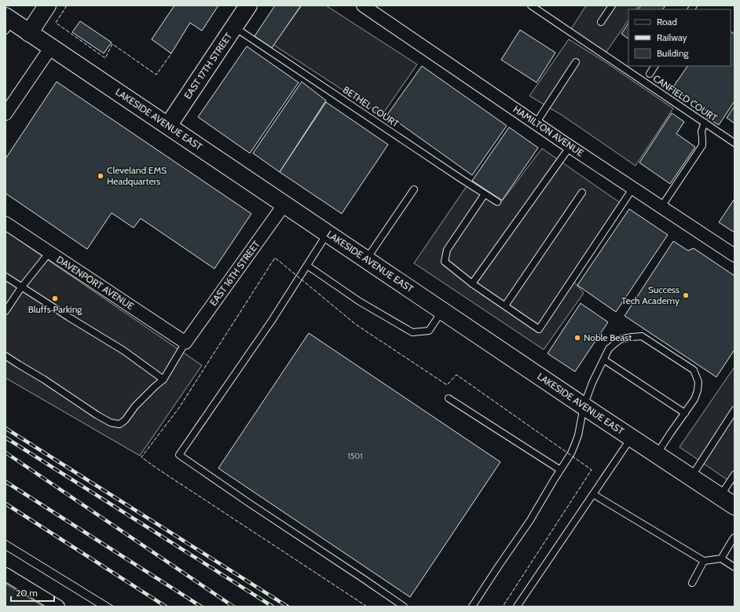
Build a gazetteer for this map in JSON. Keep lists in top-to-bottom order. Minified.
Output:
{"streets":{"street":["EAST 17TH STREET","LAKESIDE AVENUE EAST","HAMILTON AVENUE","EAST 16TH STREET","DAVENPORT AVENUE"],"lane":["CANFIELD COURT","BETHEL COURT"]},"crossings":[["EAST 17TH STREET","BETHEL COURT"],["EAST 17TH STREET","LAKESIDE AVENUE EAST"],["LAKESIDE AVENUE EAST","EAST 16TH STREET"],["EAST 16TH STREET","DAVENPORT AVENUE"]],"places":["Cleveland EMS Headquarters","Success Tech Academy","Bluffs Parking","Noble Beast"],"house_numbers":["1501"],"legend":["Road","Railway","Building"],"scale_bar":"20 m"}
